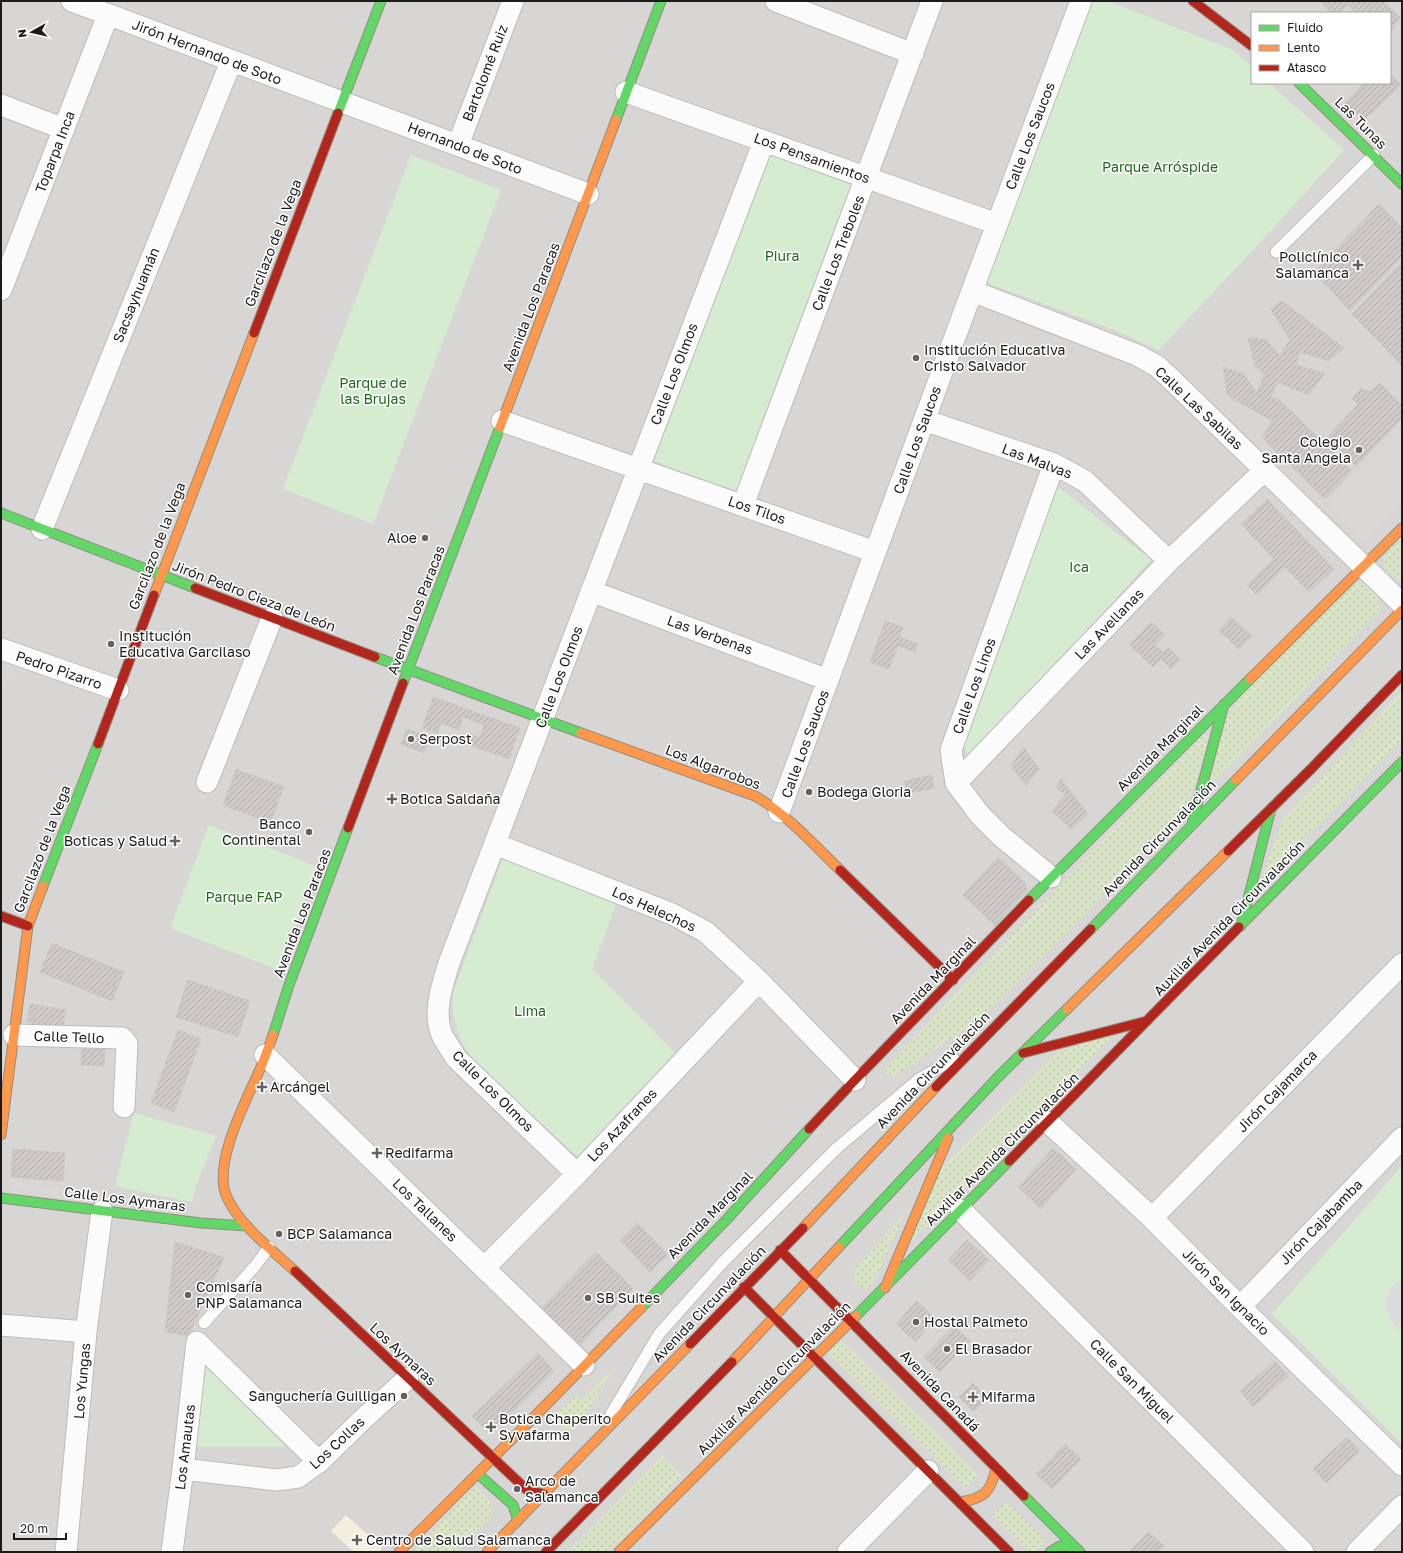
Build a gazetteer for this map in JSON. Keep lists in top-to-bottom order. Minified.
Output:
{"streets":{"main road":["Las Tunas","Garcilazo de la Vega","Avenida Los Paracas","Jirón Pedro Cieza de León","Avenida Marginal","Los Algarrobos","Avenida Circunvalación","Auxiliar Avenida Circunvalación","Calle Los Aymaras","Los Aymaras","Avenida Canadá"],"street":["Jirón Hernando de Soto","Bartolomé Ruiz","Calle Los Saucos","Hernando de Soto","Toparpa Inca","Los Pensamientos","Calle Los Treboles","Sacsayhuamán","Calle Los Olmos","Calle Las Sabilas","Las Malvas","Los Tilos","Las Avellanas","Las Verbenas","Pedro Pizarro","Calle Los Linos","Los Helechos","Calle Tello","Jirón Cajamarca","Los Azafranes","Los Tallanes","Jirón Cajabamba","Jirón San Ignacio","Los Yungas","Calle San Miguel","Los Collas","Los Amautas"]},"crossings":[["Jirón Hernando de Soto","Hernando de Soto"],["Jirón Hernando de Soto","Toparpa Inca"],["Jirón Hernando de Soto","Garcilazo de la Vega"],["Jirón Hernando de Soto","Sacsayhuamán"],["Bartolomé Ruiz","Hernando de Soto"],["Calle Los Saucos","Los Pensamientos"],["Calle Los Saucos","Calle Las Sabilas"],["Calle Los Saucos","Las Malvas"],["Calle Los Saucos","Los Tilos"],["Calle Los Saucos","Las Verbenas"],["Calle Los Saucos","Los Algarrobos"],["Hernando de Soto","Garcilazo de la Vega"],["Hernando de Soto","Avenida Los Paracas"],["Los Pensamientos","Calle Los Treboles"],["Los Pensamientos","Avenida Los Paracas"],["Los Pensamientos","Calle Los Olmos"],["Garcilazo de la Vega","Jirón Pedro Cieza de León"],["Garcilazo de la Vega","Pedro Pizarro"],["Garcilazo de la Vega","Calle Tello"],["Calle Los Treboles","Los Tilos"],["Sacsayhuamán","Jirón Pedro Cieza de León"],["Avenida Los Paracas","Los Tilos"],["Avenida Los Paracas","Jirón Pedro Cieza de León"],["Avenida Los Paracas","Los Algarrobos"],["Avenida Los Paracas","Calle Los Aymaras"],["Avenida Los Paracas","Los Tallanes"],["Avenida Los Paracas","Los Aymaras"],["Calle Los Olmos","Los Tilos"],["Calle Los Olmos","Las Verbenas"],["Calle Los Olmos","Los Algarrobos"],["Calle Los Olmos","Los Helechos"],["Calle Los Olmos","Los Azafranes"],["Calle Las Sabilas","Las Avellanas"],["Calle Las Sabilas","Avenida Marginal"],["Las Malvas","Las Avellanas"],["Las Malvas","Calle Los Linos"],["Jirón Pedro Cieza de León","Los Algarrobos"],["Las Avellanas","Calle Los Linos"],["Calle Los Linos","Avenida Marginal"],["Avenida Marginal","Los Algarrobos"],["Avenida Marginal","Los Helechos"],["Avenida Marginal","Los Tallanes"],["Avenida Marginal","Los Aymaras"],["Avenida Circunvalación","Los Aymaras"],["Avenida Circunvalación","Avenida Canadá"],["Los Helechos","Los Azafranes"],["Auxiliar Avenida Circunvalación","Jirón San Ignacio"],["Auxiliar Avenida Circunvalación","Calle San Miguel"],["Auxiliar Avenida Circunvalación","Avenida Canadá"],["Jirón Cajamarca","Jirón San Ignacio"],["Los Azafranes","Los Tallanes"],["Calle Los Aymaras","Los Aymaras"],["Calle Los Aymaras","Los Yungas"],["Jirón Cajabamba","Jirón San Ignacio"],["Los Aymaras","Los Collas"],["Los Collas","Los Amautas"]],"parks":["Parque Arróspide","Piura","Parque de las Brujas","Ica","Parque FAP","Lima"],"places":{"health":["Policlínico Salamanca","Botica Saldaña","Boticas y Salud","Arcángel","Redifarma","Mifarma","Botica Chaperito Syvafarma","Centro de Salud Salamanca"],"other":["Institución Educativa Cristo Salvador","Colegio Santa Angela","Aloe","Institución Educativa Garcilaso","Serpost","Bodega Gloria","Banco Continental","BCP Salamanca","Comisaría PNP Salamanca","SB Suites","Hostal Palmeto","El Brasador","Sanguchería Guilligan","Arco de Salamanca"]},"legend":["Fluido","Lento","Atasco"],"scale_bar":"20 m","north":"left"}
